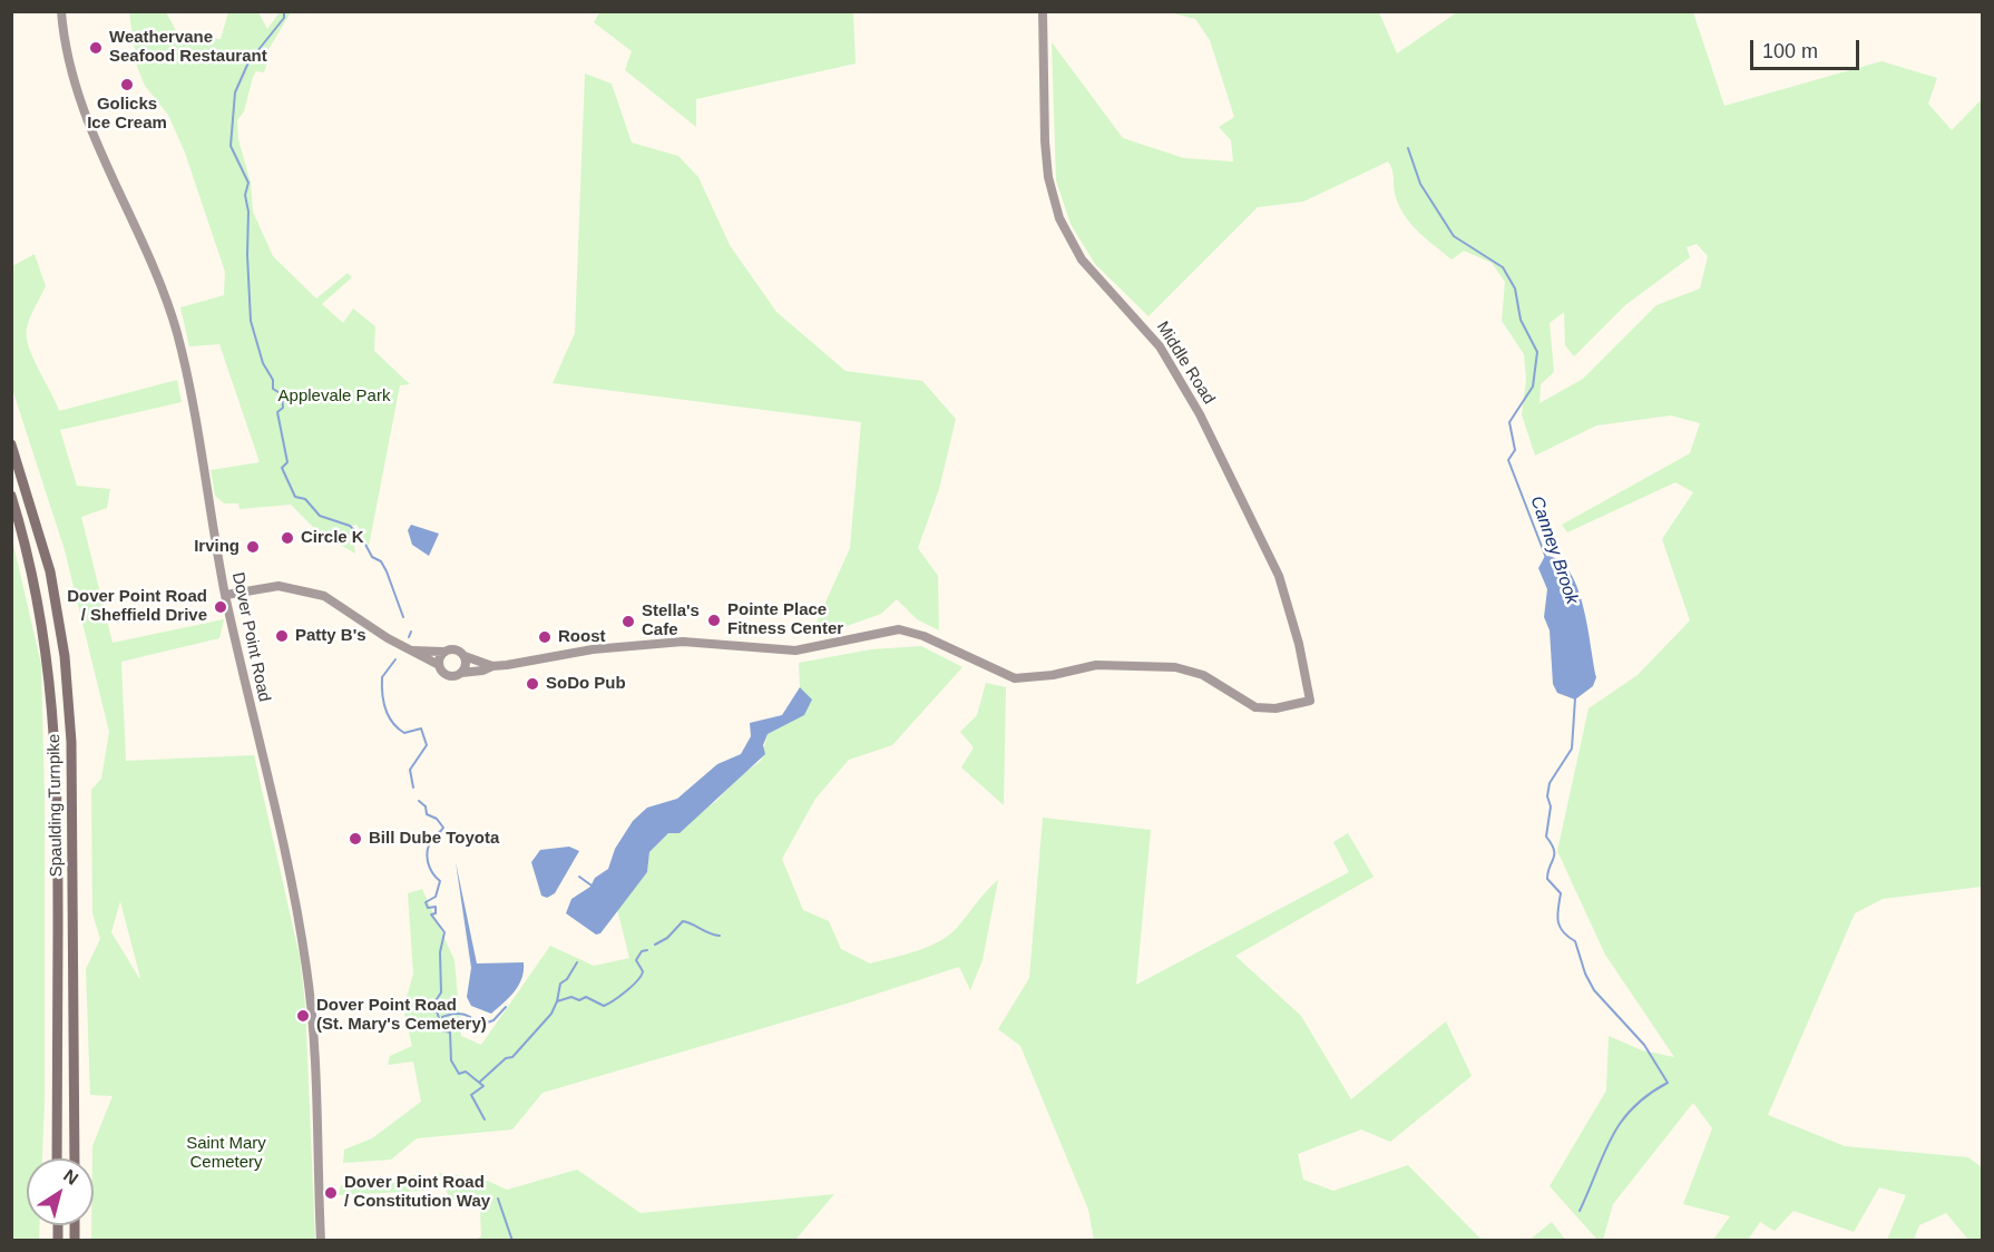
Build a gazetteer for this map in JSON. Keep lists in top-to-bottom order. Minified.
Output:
{"streets":{"highway":["Spaulding Turnpike"],"street":["Middle Road","Dover Point Road"]},"water":["Canney Brook"],"parks":["Applevale Park","Saint Mary Cemetery"],"places":["Weathervane Seafood Restaurant","Golicks Ice Cream","Circle K","Irving","Dover Point Road / Sheffield Drive","Pointe Place Fitness Center","Stella's Cafe","Patty B's","Roost","SoDo Pub","Bill Dube Toyota","Dover Point Road (St. Mary's Cemetery)","Dover Point Road / Constitution Way"],"scale_bar":"100 m","north":"top right"}
